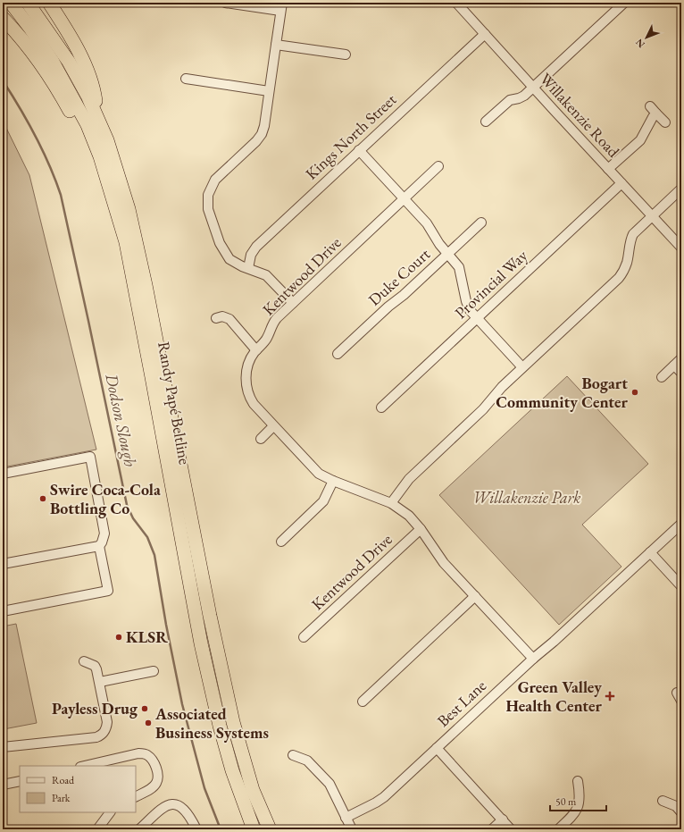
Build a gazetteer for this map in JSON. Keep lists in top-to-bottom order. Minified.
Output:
{"streets":{"highway":["Randy Papé Beltline"],"street":["Willakenzie Road","Kings North Street","Kentwood Drive","Duke Court","Provincial Way","Best Lane"]},"crossings":[["Willakenzie Road","Kings North Street"],["Willakenzie Road","Provincial Way"],["Kentwood Drive","Best Lane"]],"water":["Dodson Slough"],"parks":["Willakenzie Park"],"places":{"other":["Bogart Community Center","Swire Coca-Cola Bottling Co","KLSR","Payless Drug","Associated Business Systems"],"health":["Green Valley Health Center"]},"legend":["Road","Park"],"scale_bar":"50 m","north":"bottom left"}
